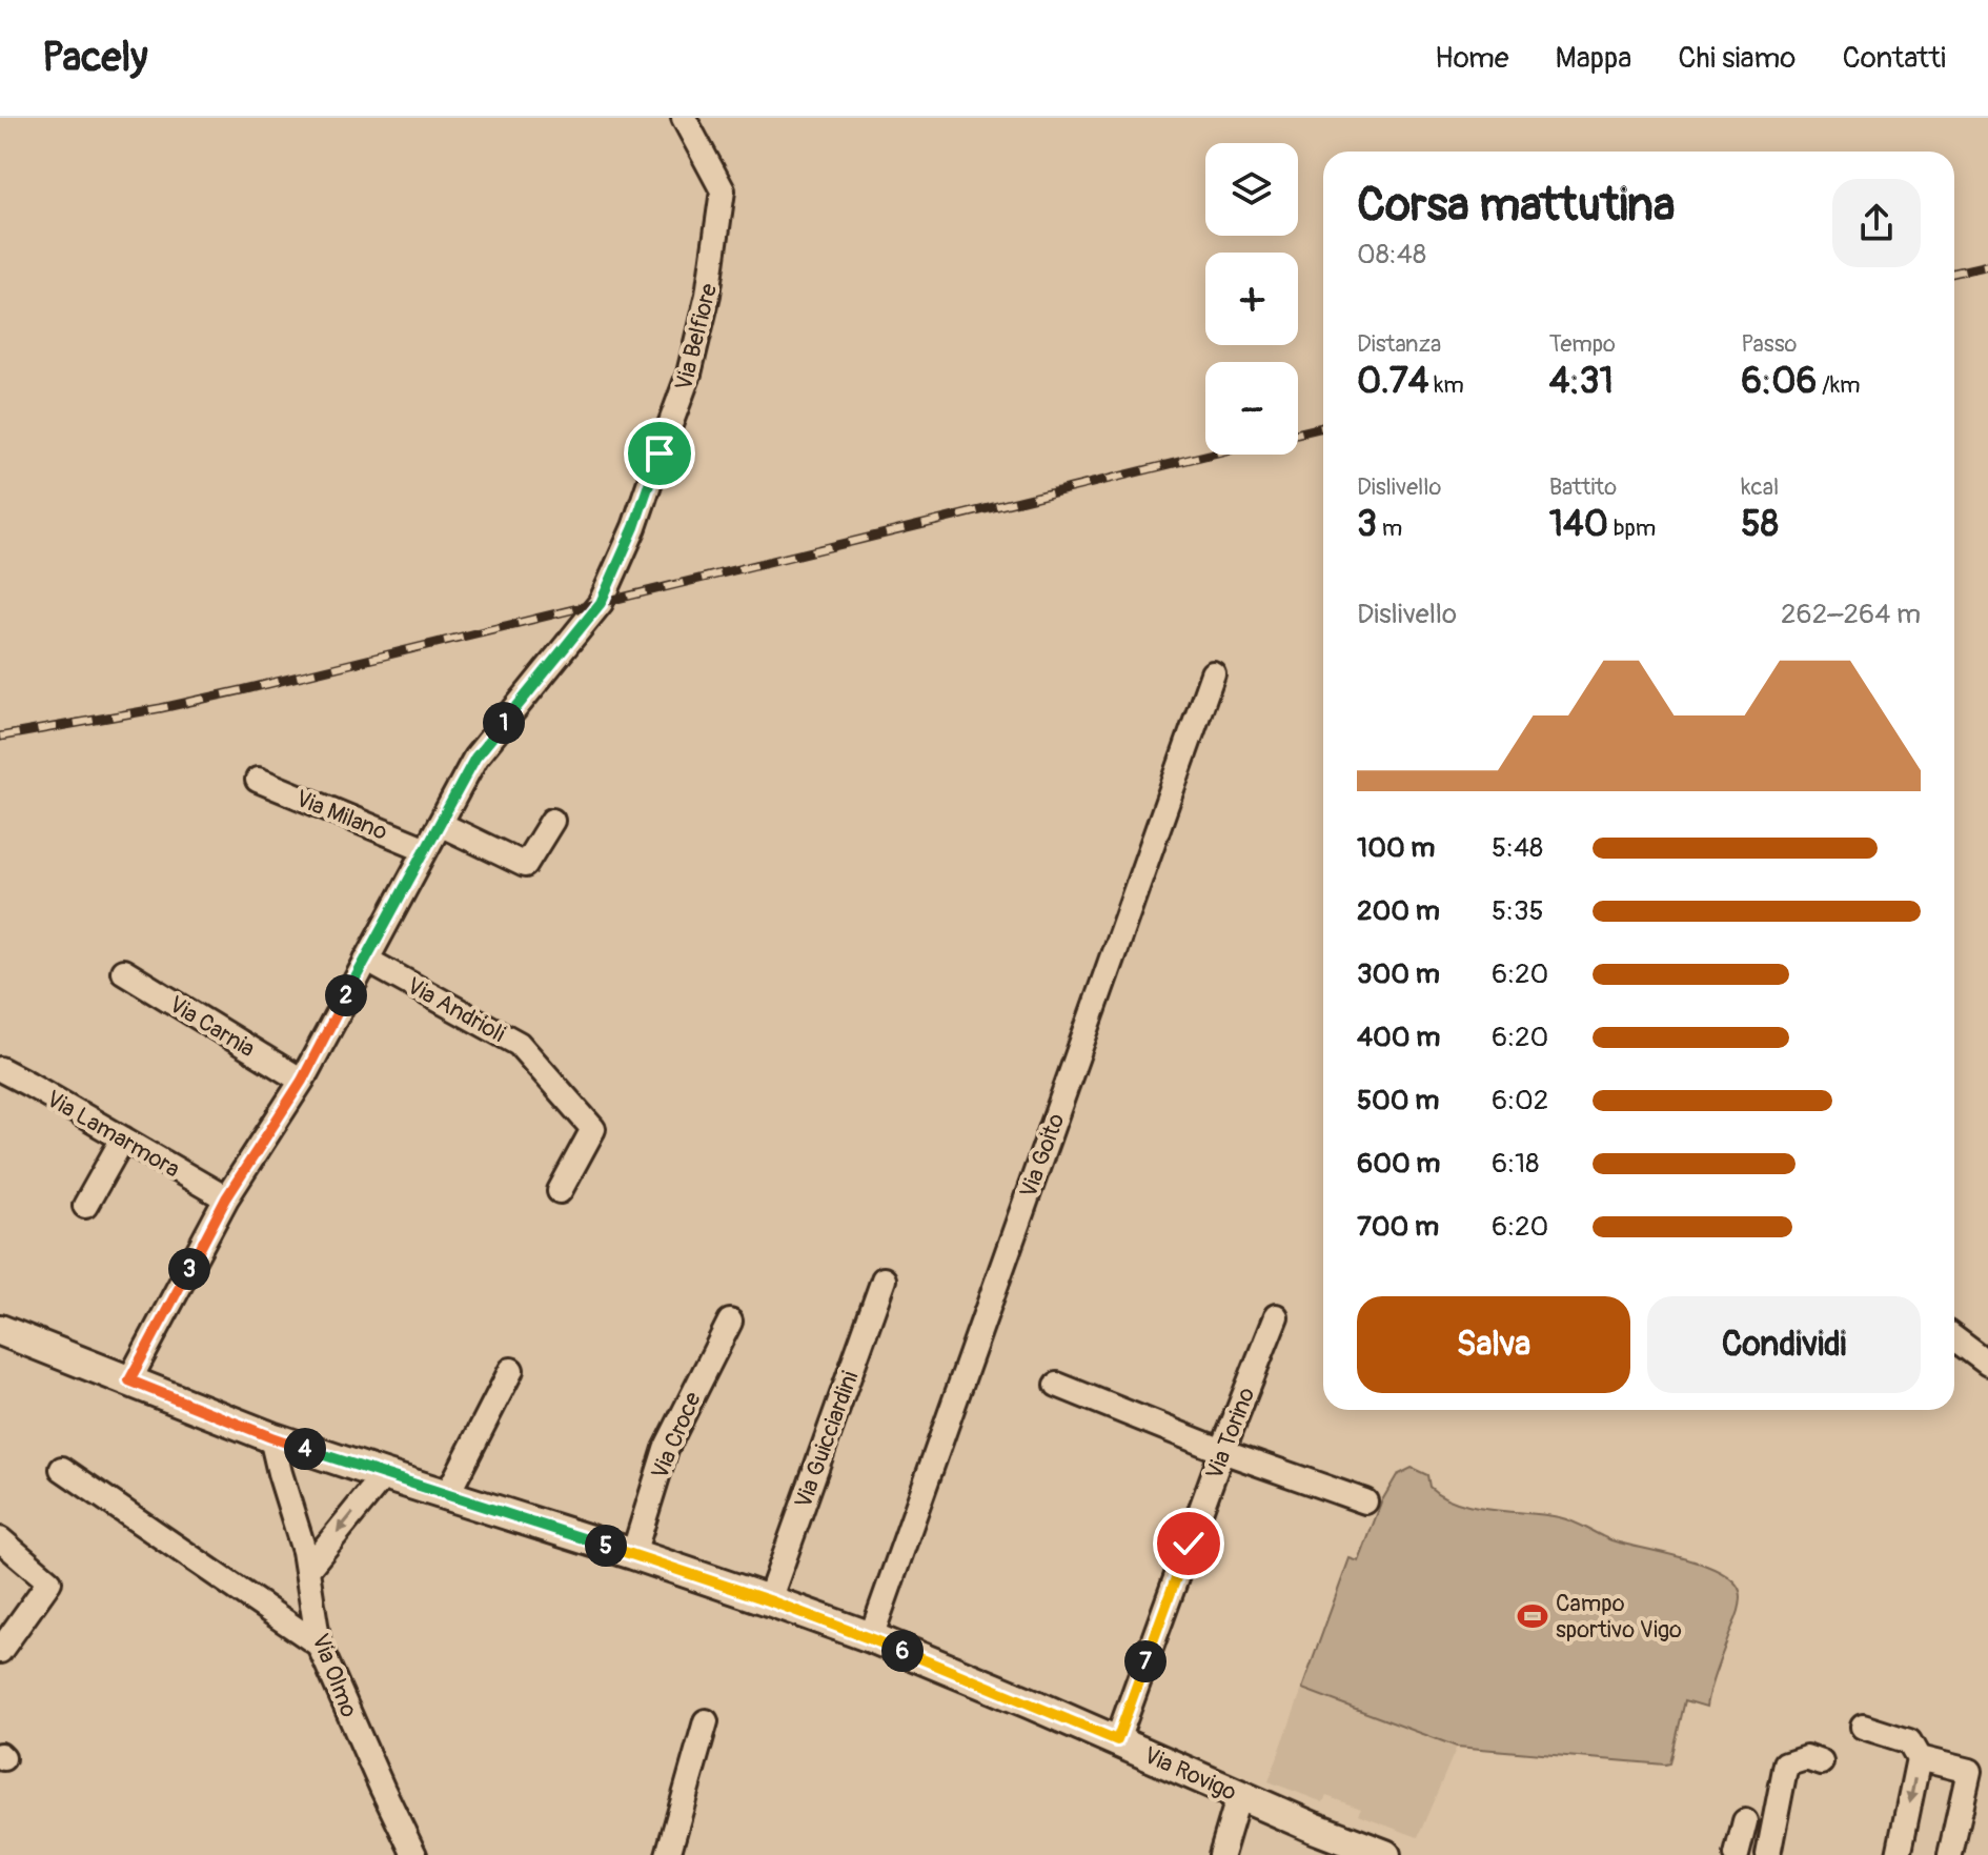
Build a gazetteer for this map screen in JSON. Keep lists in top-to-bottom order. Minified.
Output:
{"streets":{"main road":["Via Rovigo"],"street":["Via Belfiore","Via Milano","Via Andrioli","Via Carnia","Via Lamarmora","Via Goito","Via Torino","Via Croce","Via Guicciardini","Via Olmo"]},"crossings":[["Via Belfiore","Via Milano"],["Via Belfiore","Via Andrioli"],["Via Belfiore","Via Carnia"],["Via Belfiore","Via Lamarmora"],["Via Belfiore","Via Rovigo"],["Via Goito","Via Rovigo"],["Via Torino","Via Rovigo"],["Via Croce","Via Rovigo"],["Via Guicciardini","Via Rovigo"],["Via Olmo","Via Rovigo"]],"places":{"sports":["Campo sportivo Vigo"]},"page":{"header":"Pacely","nav":["Home","Mappa","Chi siamo","Contatti"],"map_buttons":["+","−"],"heading":["Corsa mattutina","08:48"],"stats":[["Distanza","0.74 km"],["Tempo","4:31"],["Passo","6:06 /km"],["Dislivello","3 m"],["Battito","140 bpm"],["kcal","58"]],"chart":["Dislivello","262–264 m"],"pins":["1","2","3","4","5","6","7"],"list":[{"name":"100 m","note":"5:48"},{"name":"200 m","note":"5:35"},{"name":"300 m","note":"6:20"},{"name":"400 m","note":"6:20"},{"name":"500 m","note":"6:02"},{"name":"600 m","note":"6:18"},{"name":"700 m","note":"6:20"}],"buttons":["Salva","Condividi"]}}
